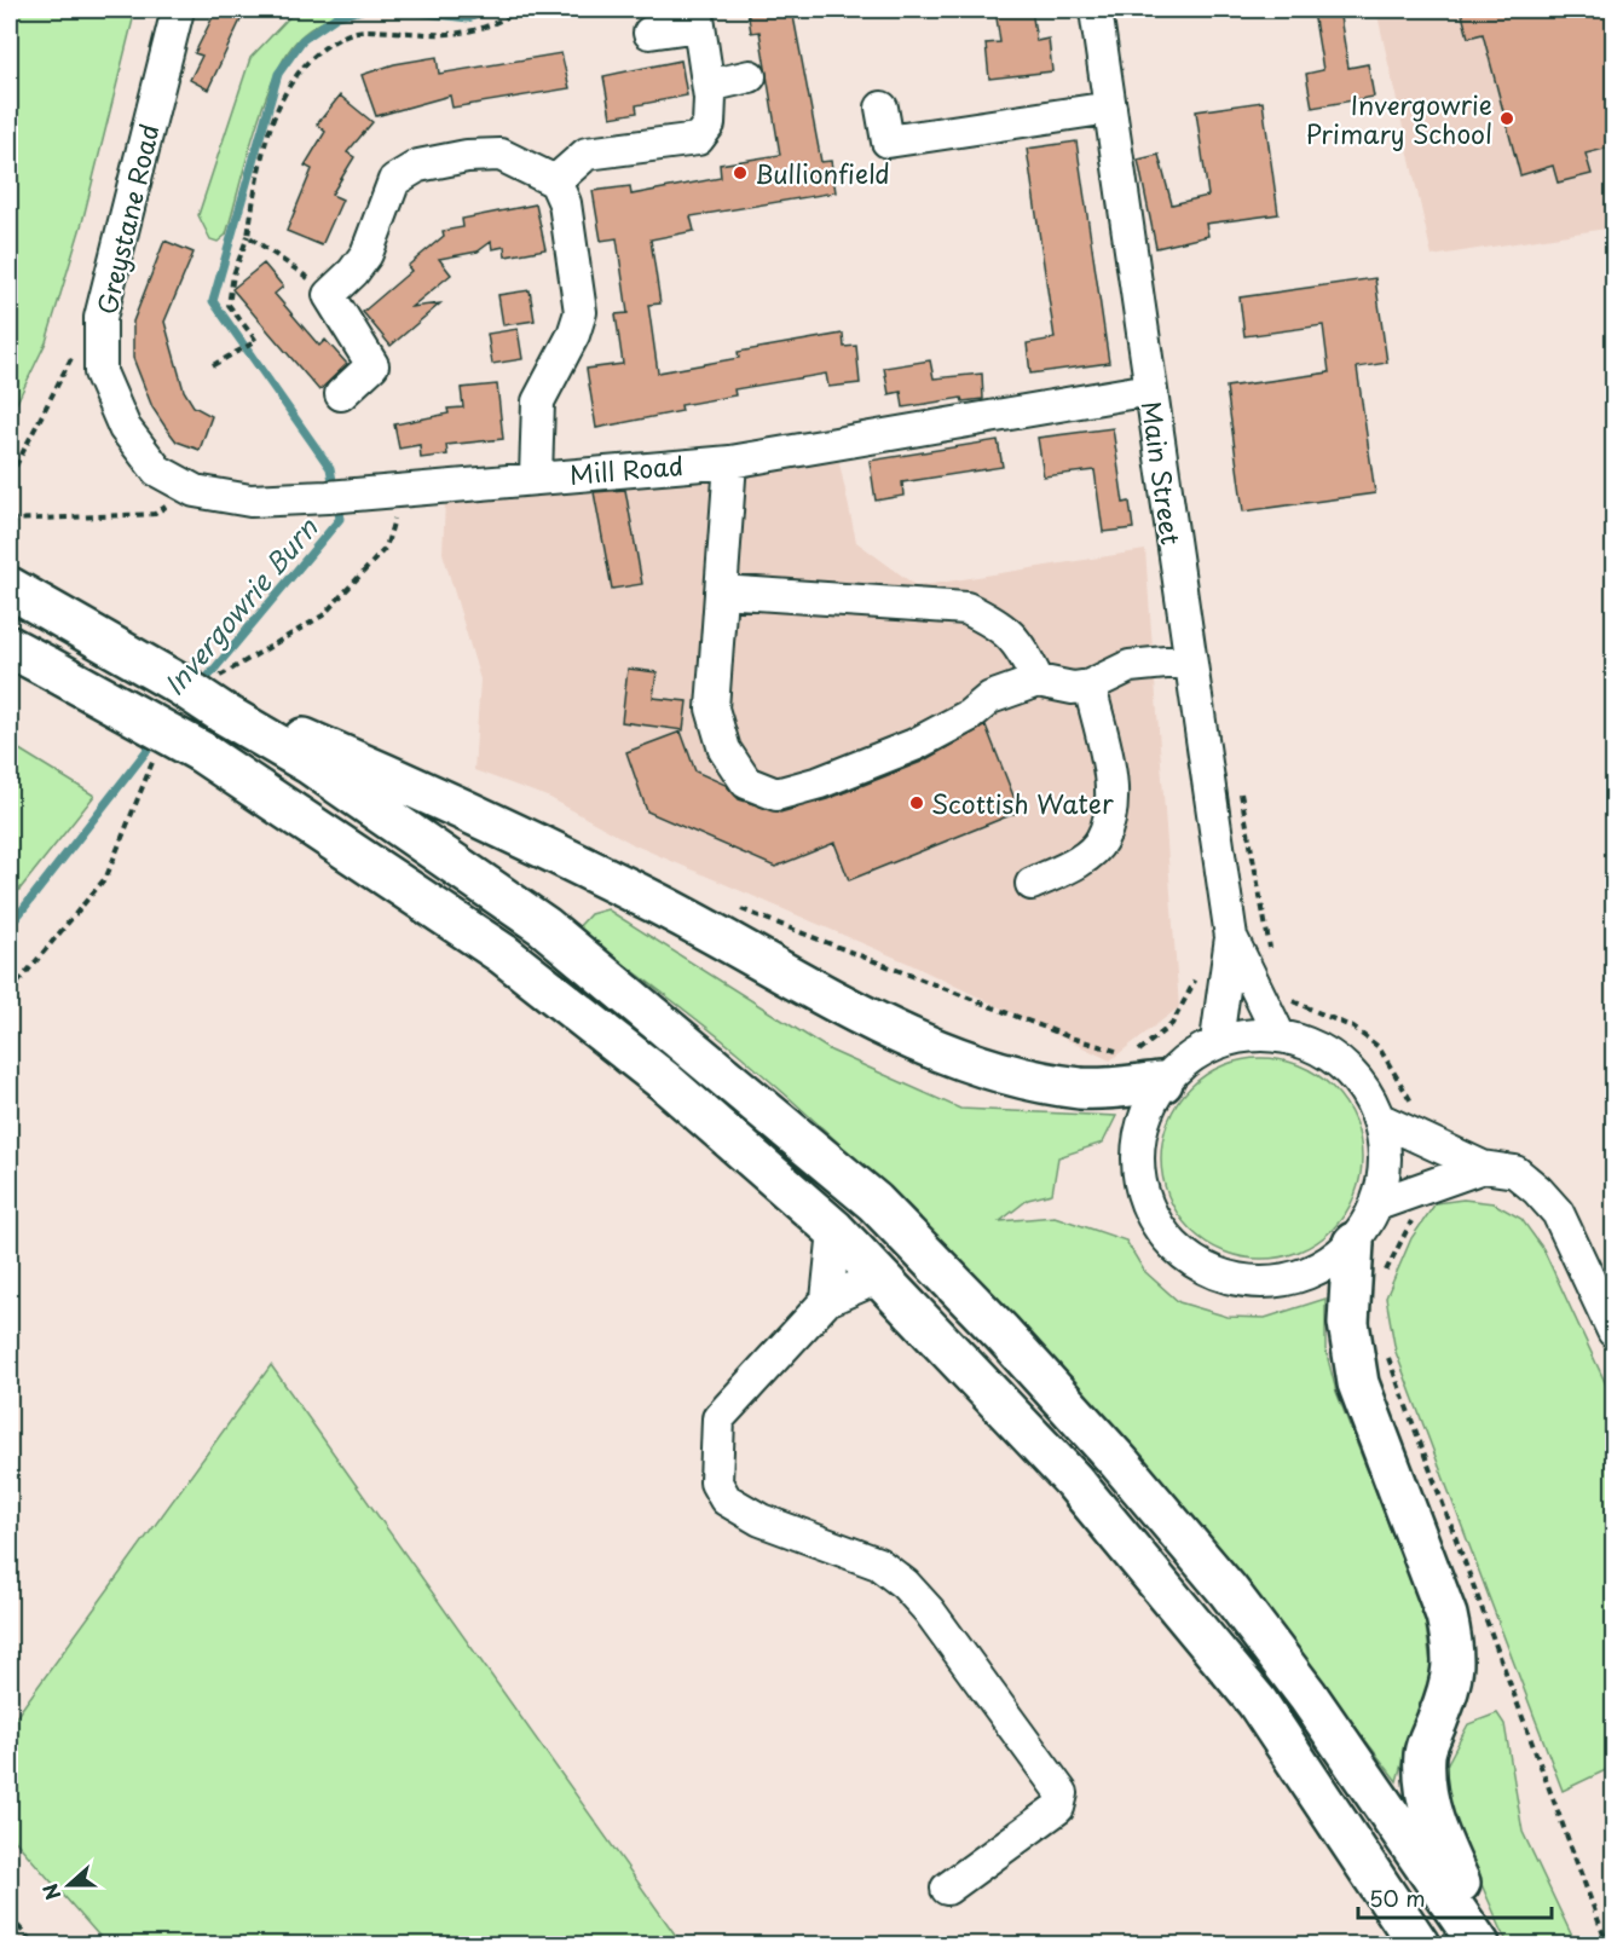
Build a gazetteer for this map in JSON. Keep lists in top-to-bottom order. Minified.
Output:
{"streets":{"street":["Greystane Road","Mill Road","Main Street"]},"crossings":[["Greystane Road","Mill Road"],["Mill Road","Main Street"]],"water":["Invergowrie Burn"],"places":["Invergowrie Primary School","Bullionfield","Scottish Water"],"scale_bar":"50 m","north":"left"}
